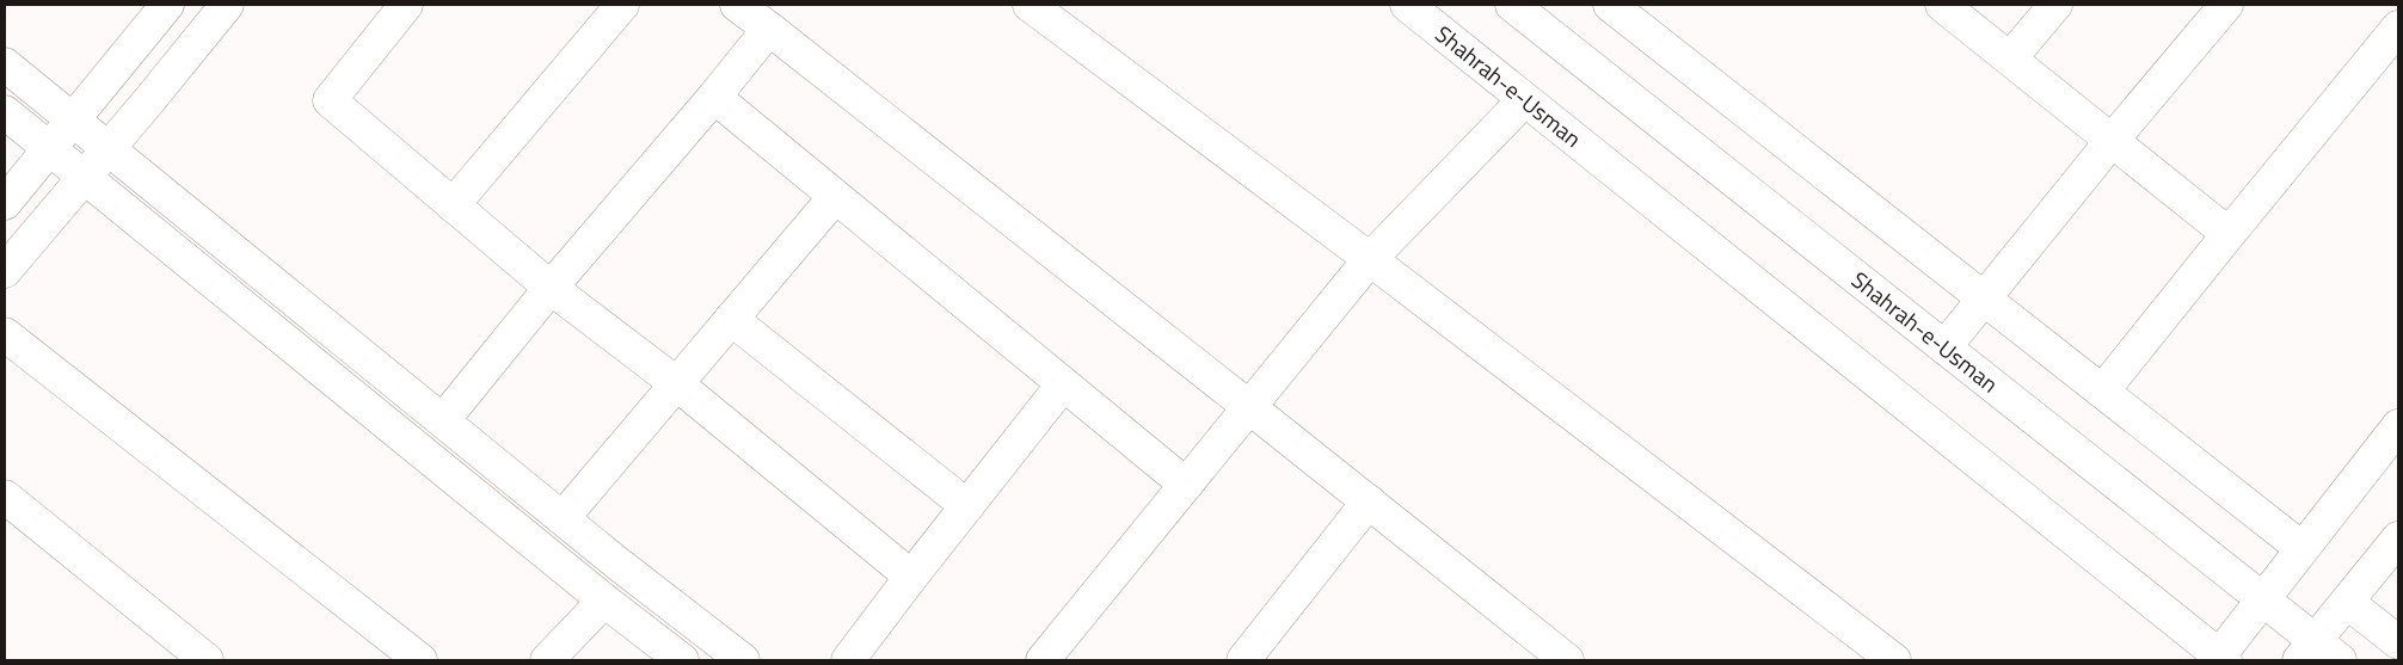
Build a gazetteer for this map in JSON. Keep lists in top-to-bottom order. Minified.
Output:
{"streets":{"street":["Shahrah-e-Usman"]}}
